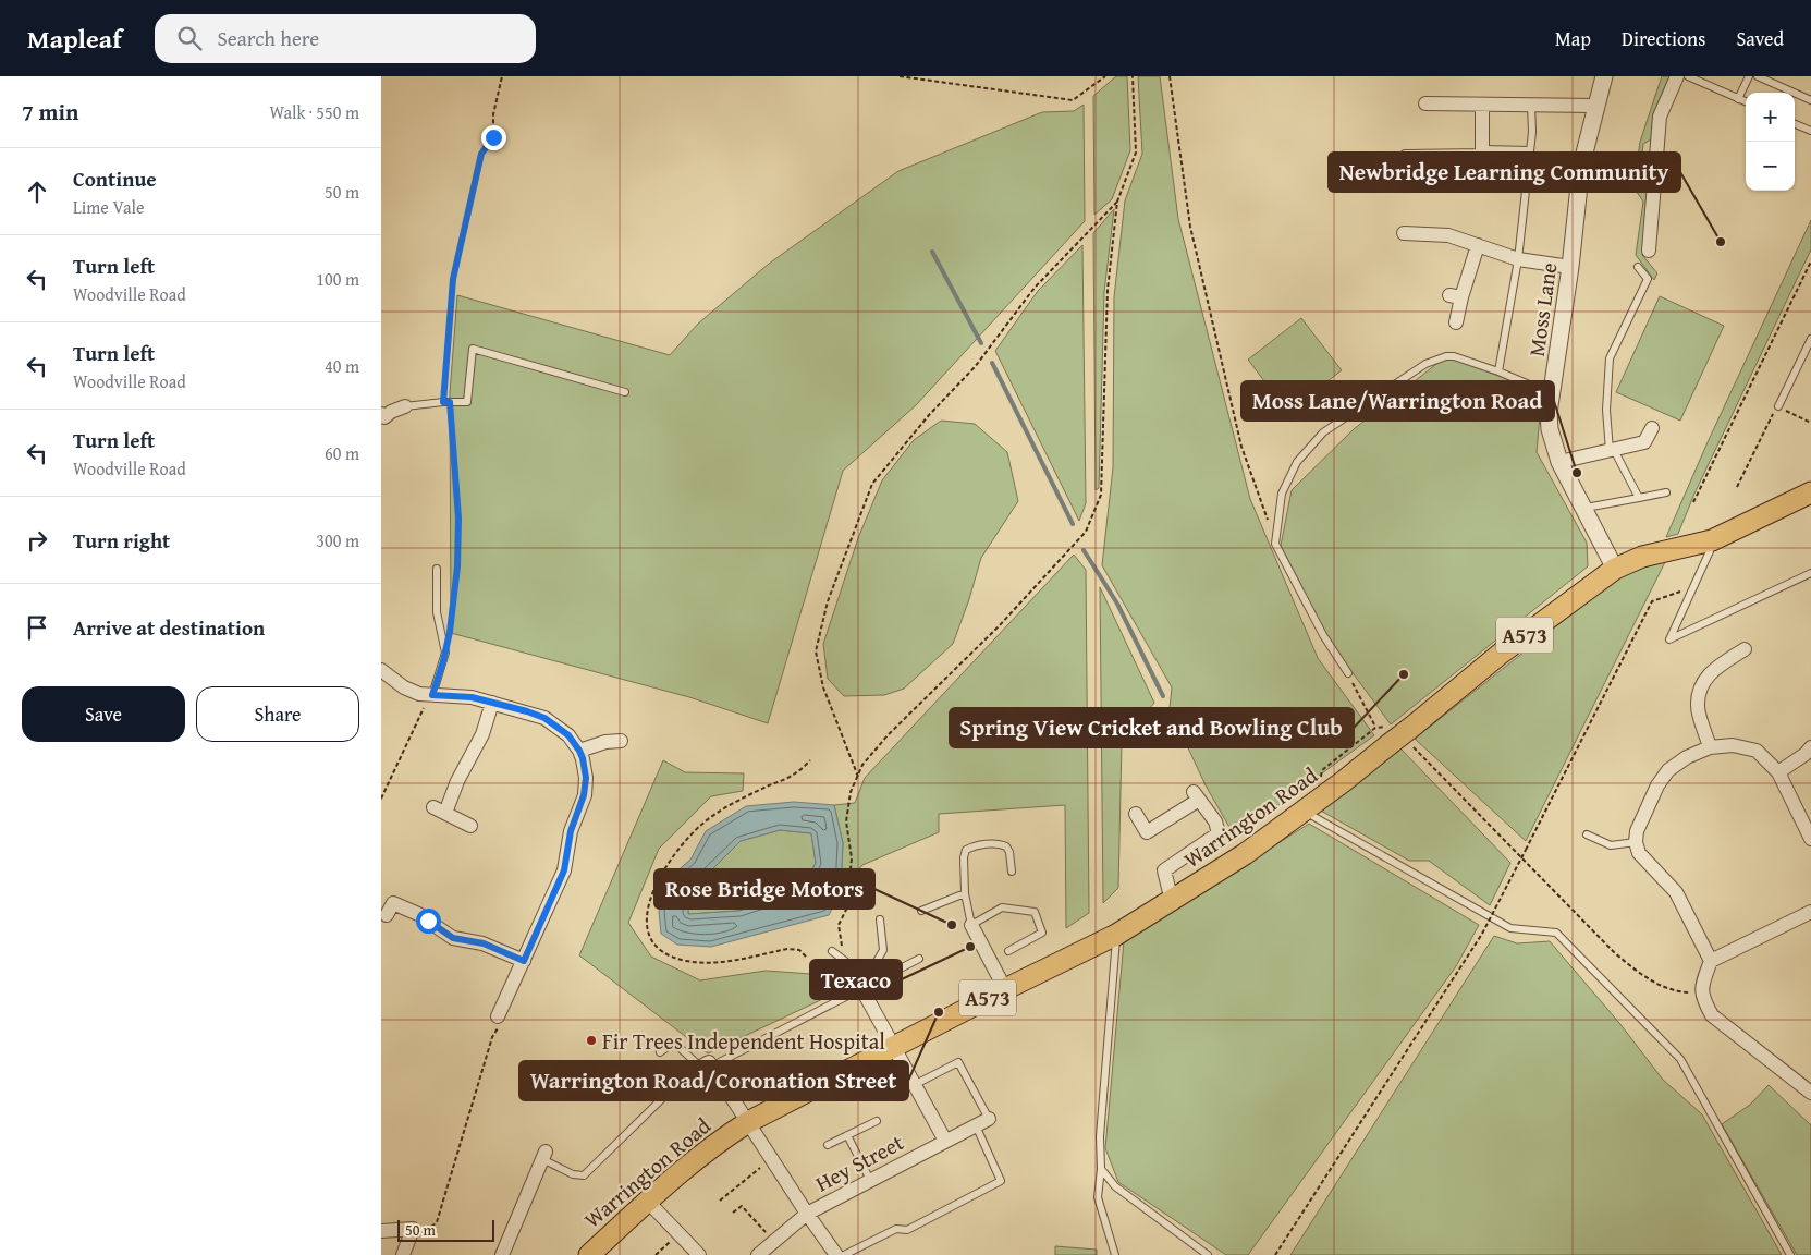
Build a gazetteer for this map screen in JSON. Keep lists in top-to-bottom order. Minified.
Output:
{"streets":{"main road":["A573","Warrington Road"],"street":["Moss Lane","Hey Street"]},"crossings":[["Moss Lane","Warrington Road"],["A573","Warrington Road"]],"places":["Newbridge Learning Community","Moss Lane/Warrington Road","Spring View Cricket and Bowling Club","Rose Bridge Motors","Texaco","Warrington Road/Coronation Street","Fir Trees Independent Hospital"],"scale_bar":"50 m","page":{"header":"Mapleaf","search":"Search here","nav":["Map","Directions","Saved"],"heading":["7 min","Walk · 550 m"],"map_buttons":["+","−"],"list":[["Continue","Lime Vale","50 m"],["Turn left","Woodville Road","100 m"],["Turn left","Woodville Road","40 m"],["Turn left","Woodville Road","60 m"],["Turn right","300 m"],"Arrive at destination"],"buttons":["Save","Share"],"scale":"50 m"}}
